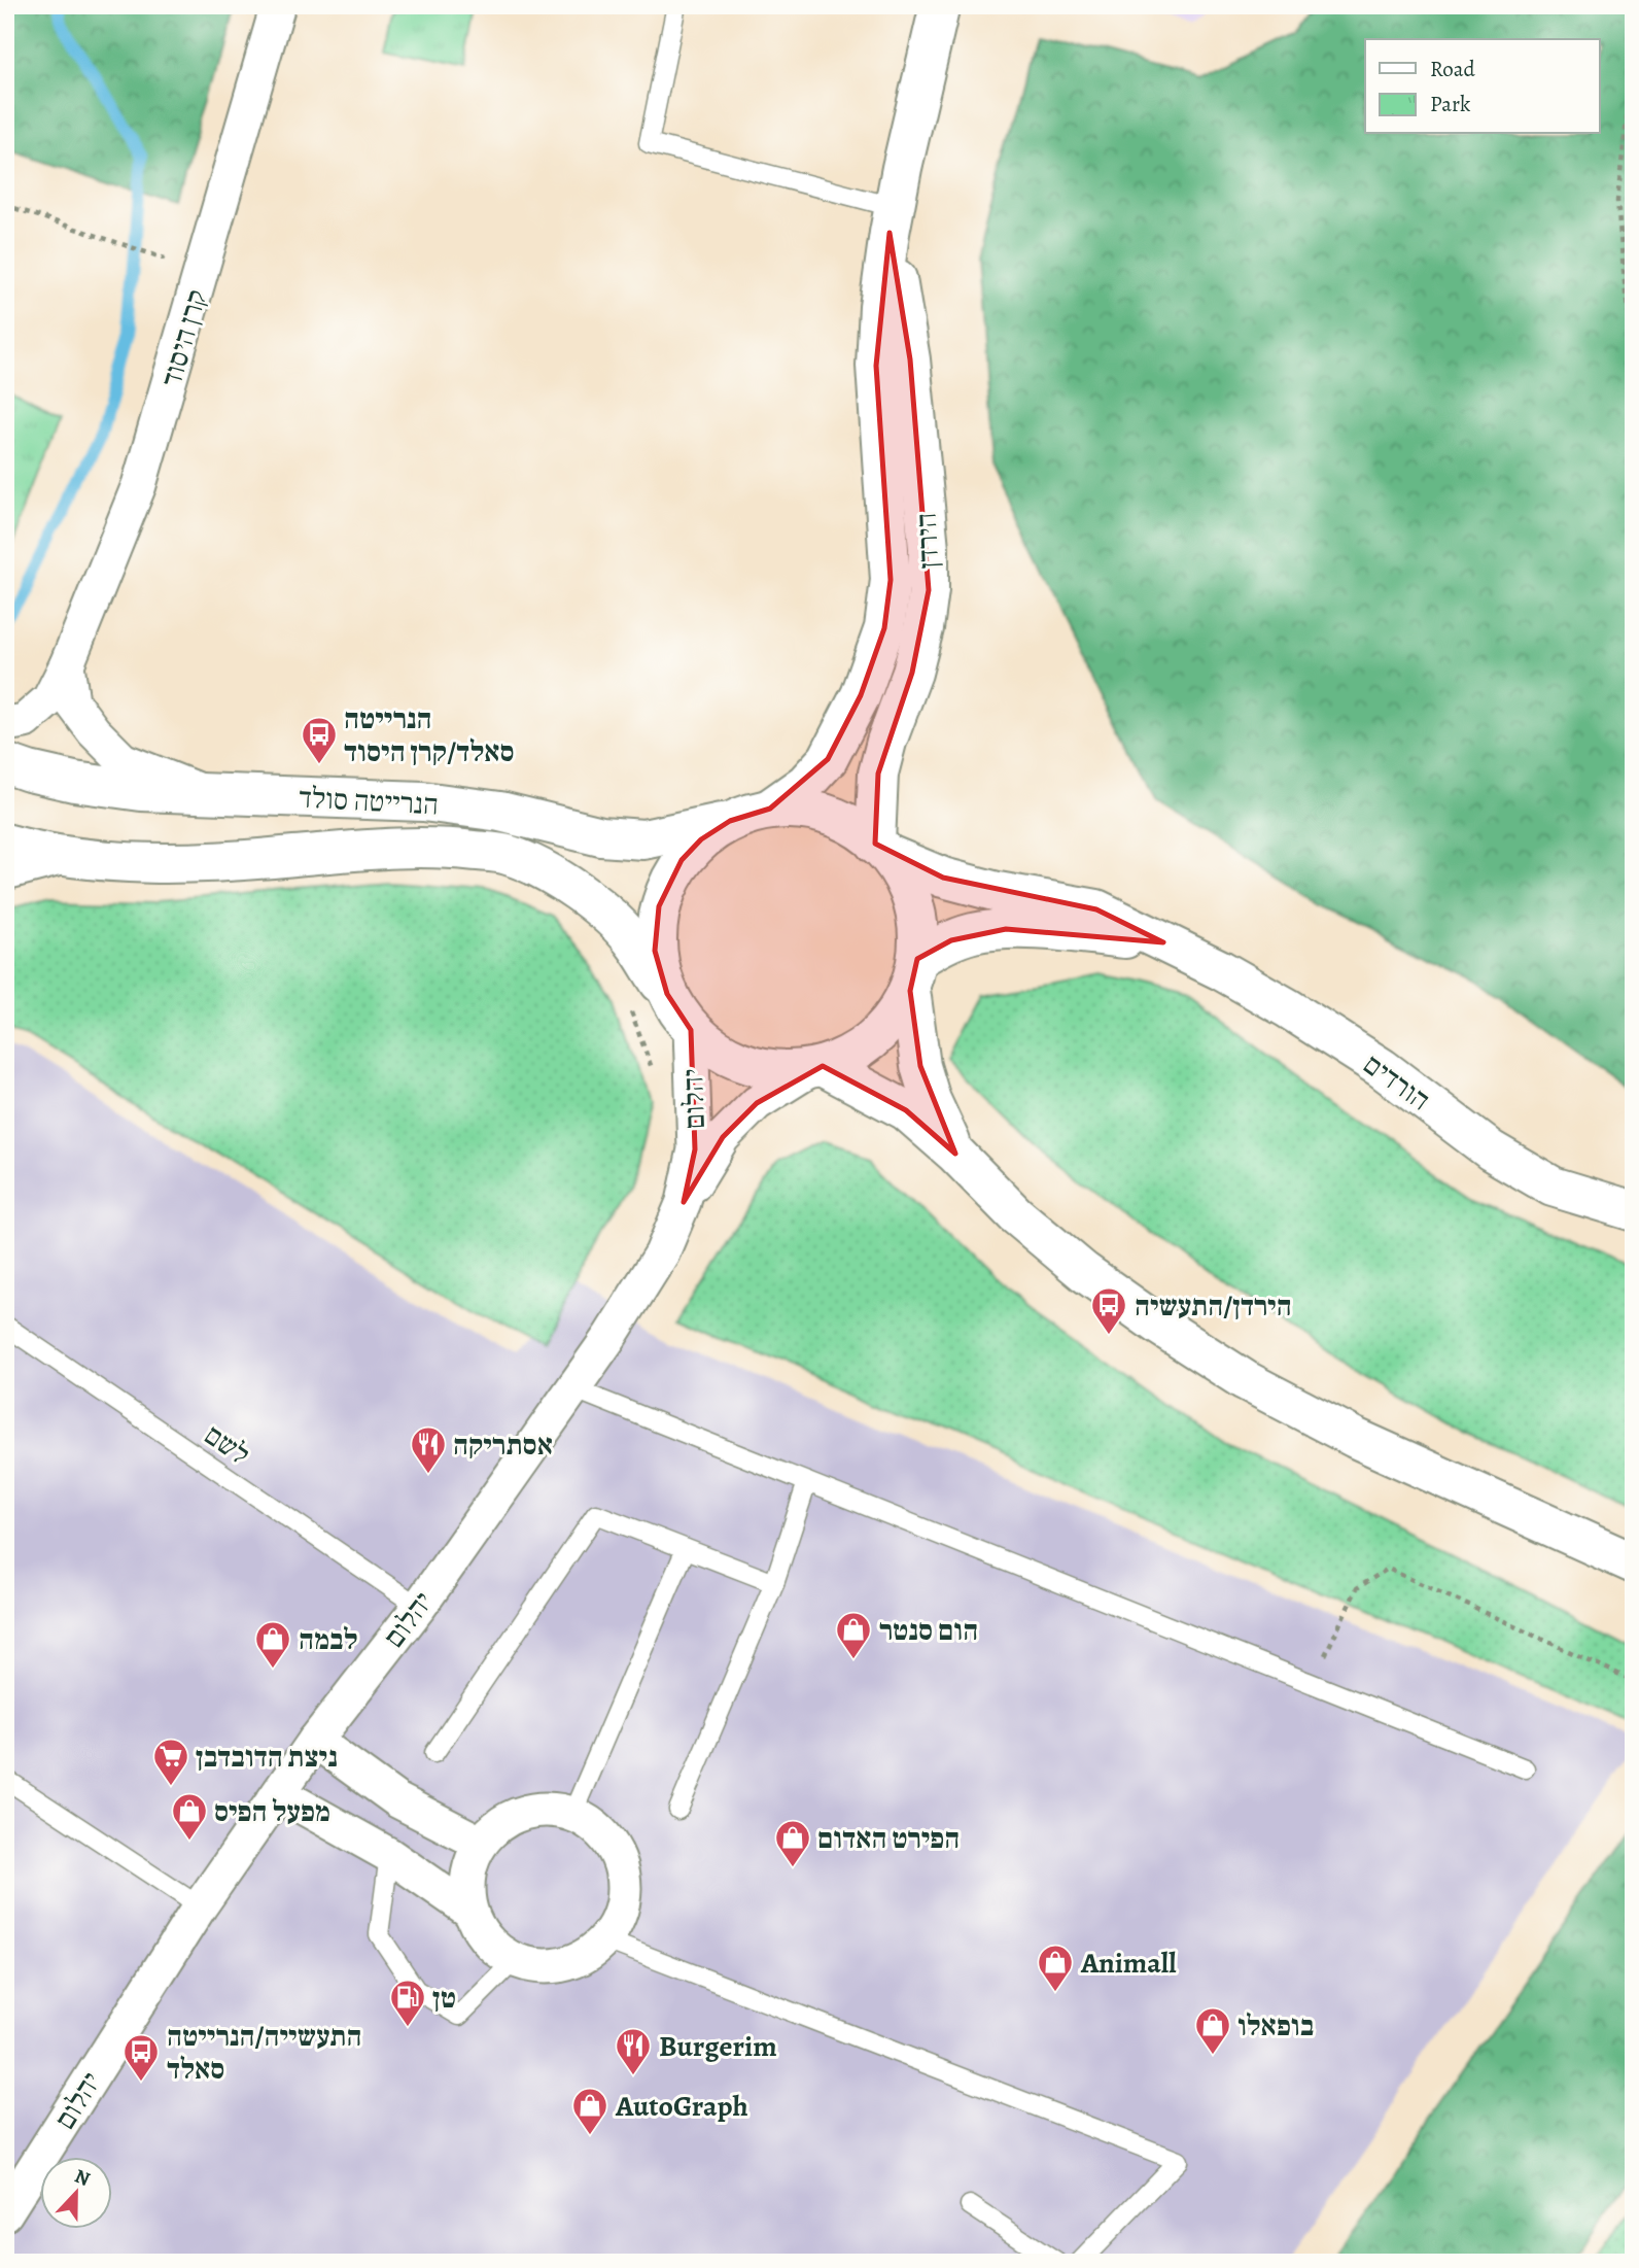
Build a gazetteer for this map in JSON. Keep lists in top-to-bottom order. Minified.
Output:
{"streets":{"main road":["הירדן","הנרייטה סולד","הורדים"],"street":["קרן היסוד","יהלום"],"lane":["לשם"]},"crossings":[["קרן היסוד","הנרייטה סולד"],["הירדן","הורדים"],["הנרייטה סולד","יהלום"],["יהלום","לשם"]],"places":{"bus stop":["הנרייטה סאלד/קרן היסוד","הירדן/התעשיה","התעשייה/הנרייטה סאלד"],"restaurant":["אסתריקה","Burgerim"],"shop":["הום סנטר","לבמה","מפעל הפיס","הפירט האדום","Animall","בופאלו","AutoGraph"],"supermarket":["ניצת הדובדבן"],"fuel station":["טן"]},"legend":["Road","Park"],"north":"top"}
